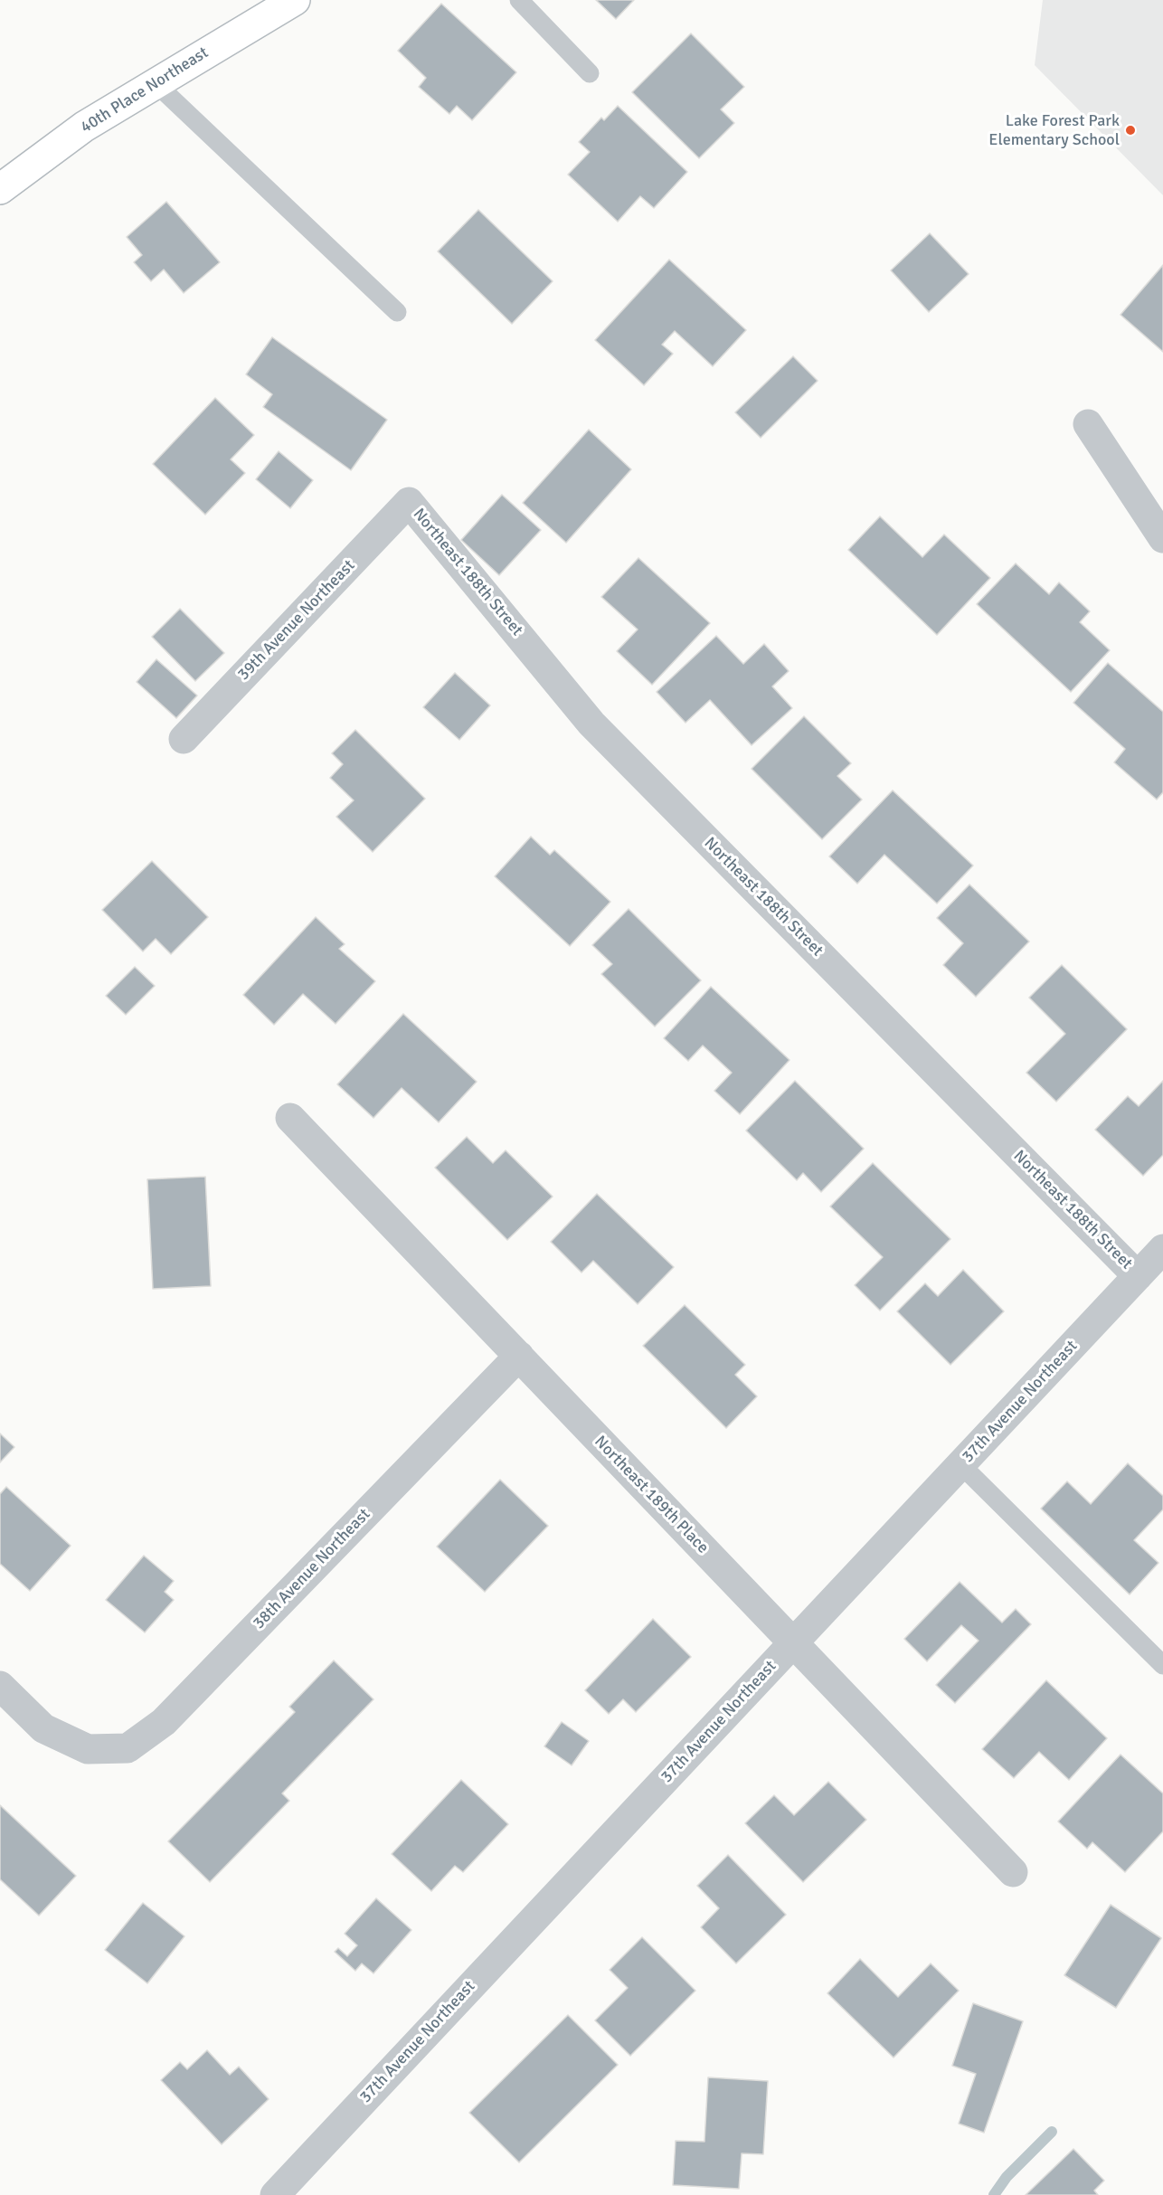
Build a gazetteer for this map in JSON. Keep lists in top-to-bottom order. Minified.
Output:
{"streets":{"street":["40th Place Northeast","Northeast 188th Street","39th Avenue Northeast","37th Avenue Northeast","Northeast 189th Place","38th Avenue Northeast"]},"crossings":[["Northeast 188th Street","39th Avenue Northeast"],["Northeast 188th Street","37th Avenue Northeast"],["37th Avenue Northeast","Northeast 189th Place"],["Northeast 189th Place","38th Avenue Northeast"]],"places":["Lake Forest Park Elementary School"]}
